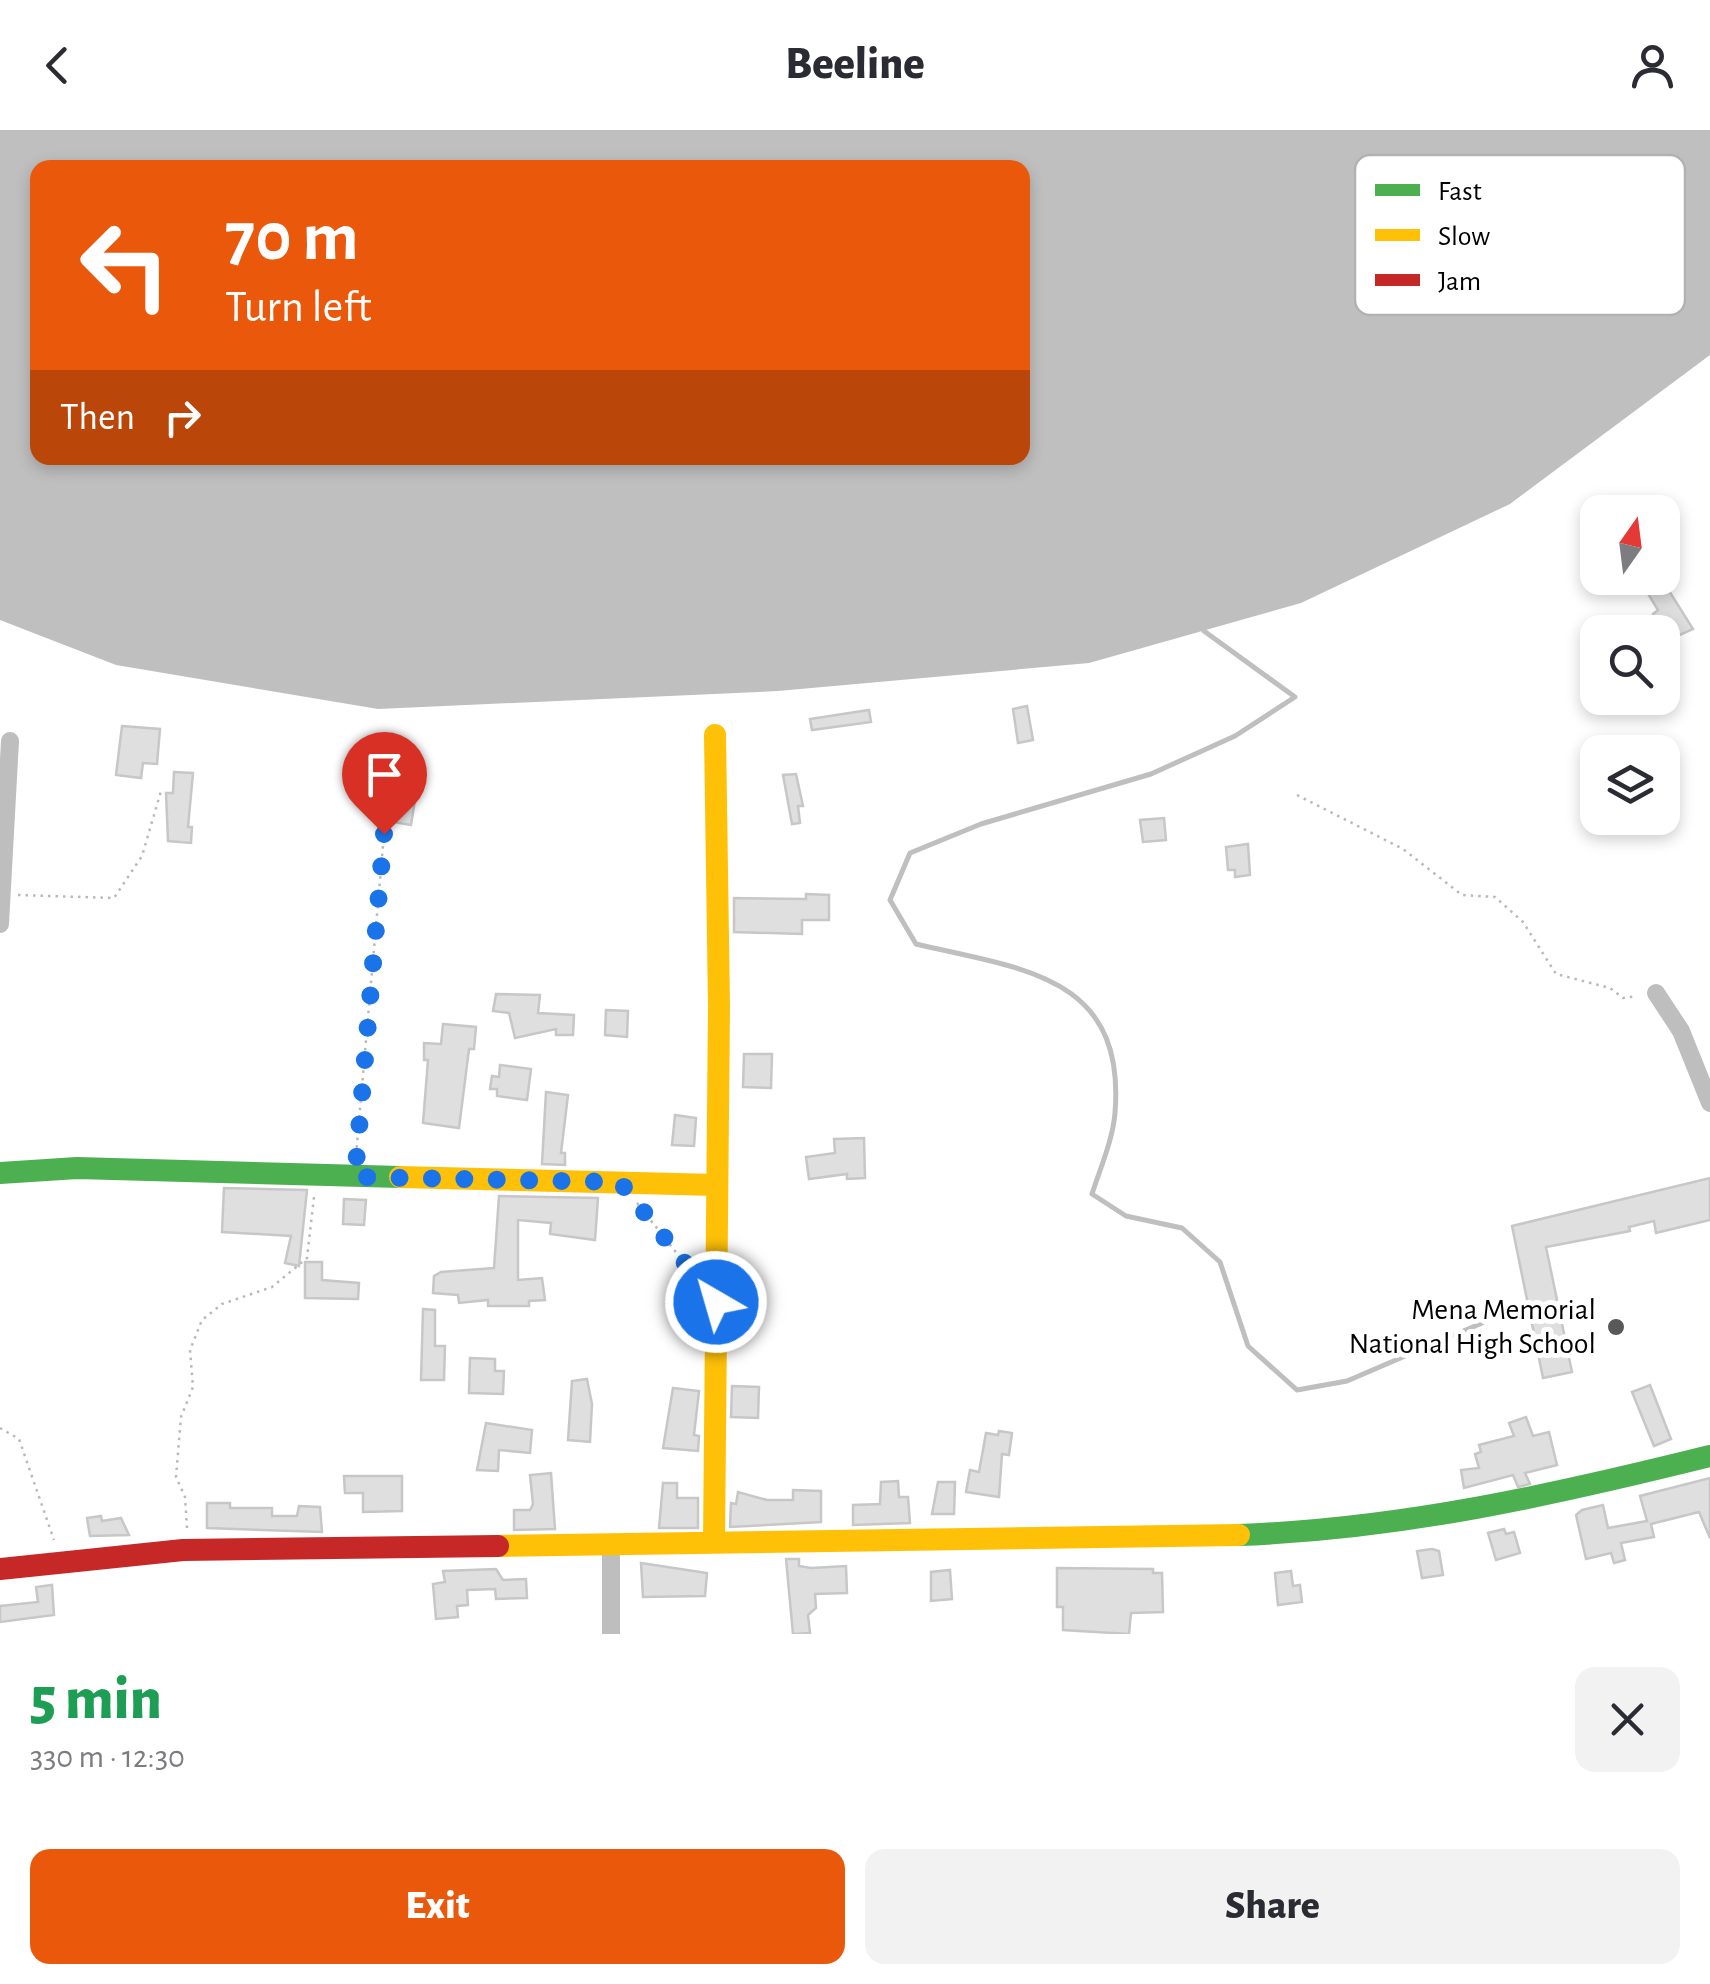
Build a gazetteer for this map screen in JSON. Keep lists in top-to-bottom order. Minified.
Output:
{"places":["Mena Memorial National High School"],"legend":["Fast","Slow","Jam"],"north":"top","page":{"header":"Beeline","turn":["70 m","Turn left"],"then":"Then","heading":["5 min","330 m · 12:30"],"buttons":["Exit","Share"]}}
